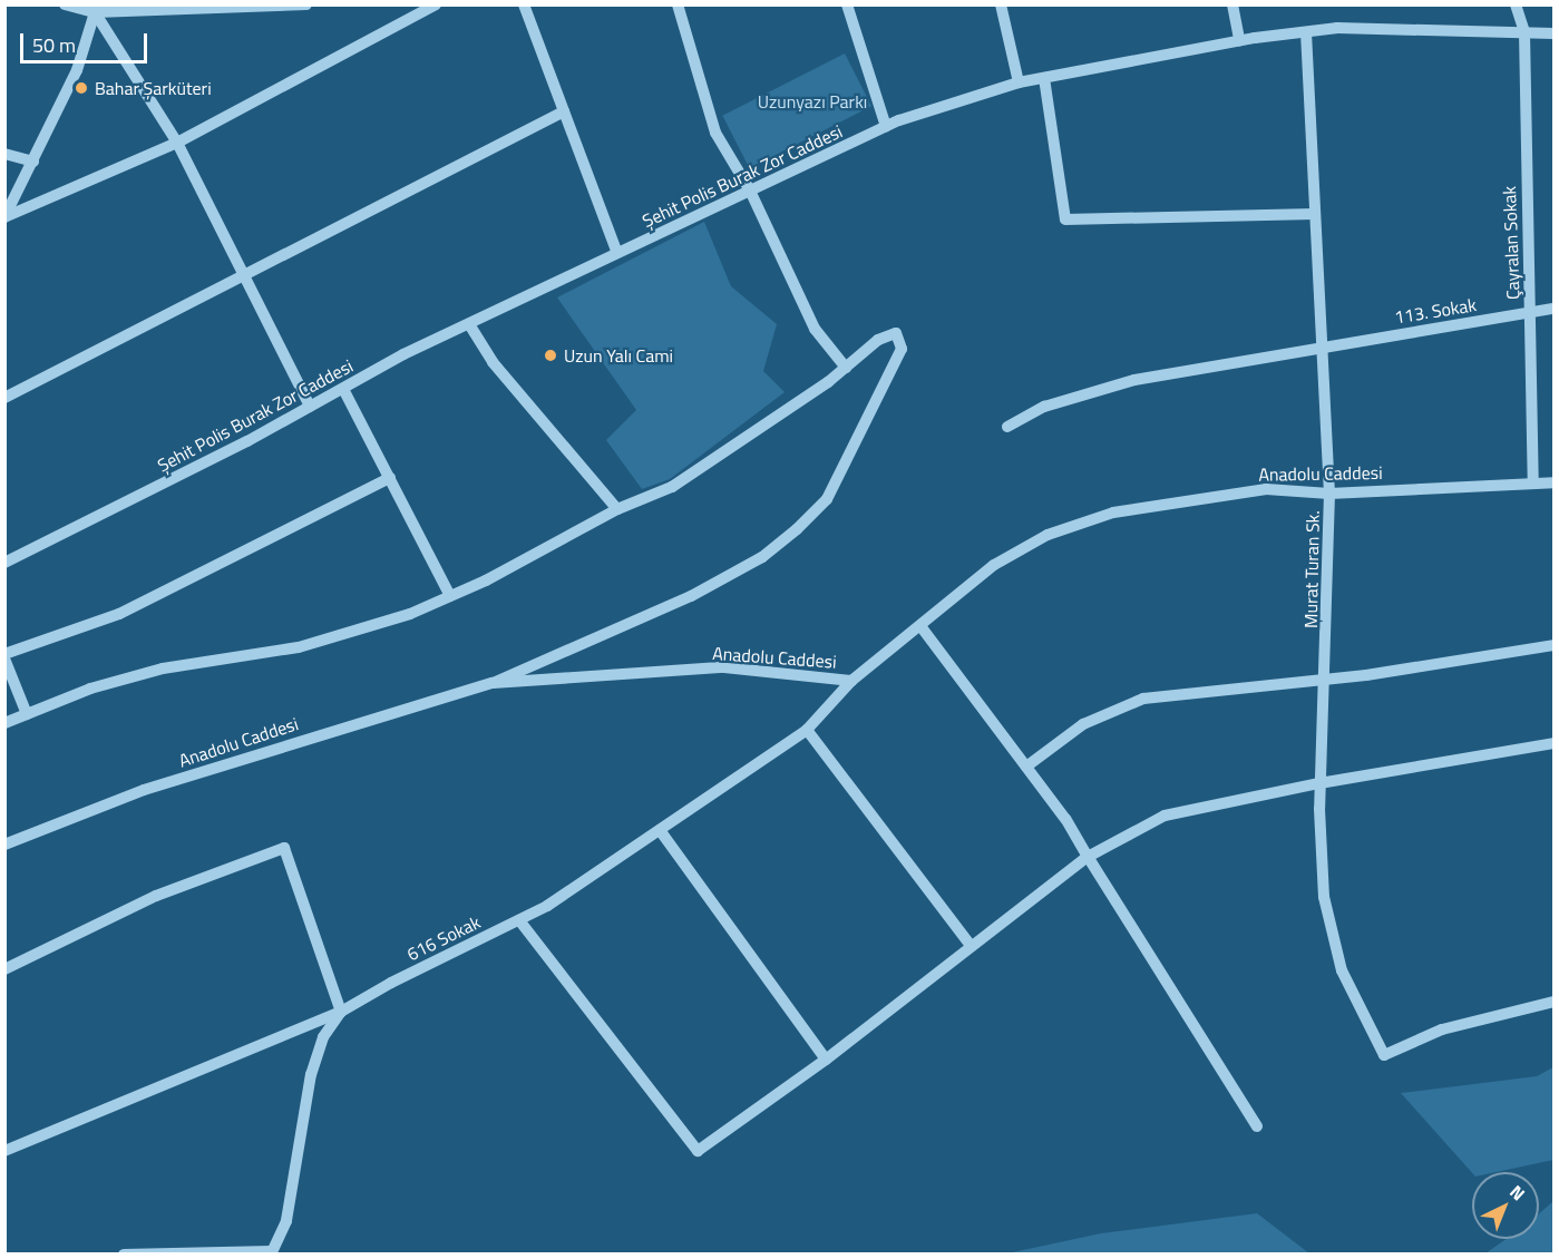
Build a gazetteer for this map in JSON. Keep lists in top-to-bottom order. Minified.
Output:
{"streets":{"street":["Şehit Polis Burak Zor Caddesi","Çayralan Sokak","113. Sokak","Anadolu Caddesi","Murat Turan Sk.","616 Sokak"]},"crossings":[["Şehit Polis Burak Zor Caddesi","Çayralan Sokak"],["Şehit Polis Burak Zor Caddesi","Murat Turan Sk."],["Çayralan Sokak","113. Sokak"],["Çayralan Sokak","Anadolu Caddesi"],["113. Sokak","Murat Turan Sk."],["Anadolu Caddesi","Murat Turan Sk."],["Anadolu Caddesi","616 Sokak"]],"parks":["Uzunyazı Parkı"],"places":["Bahar Şarküteri","Uzun Yalı Cami"],"scale_bar":"50 m","north":"top right"}
